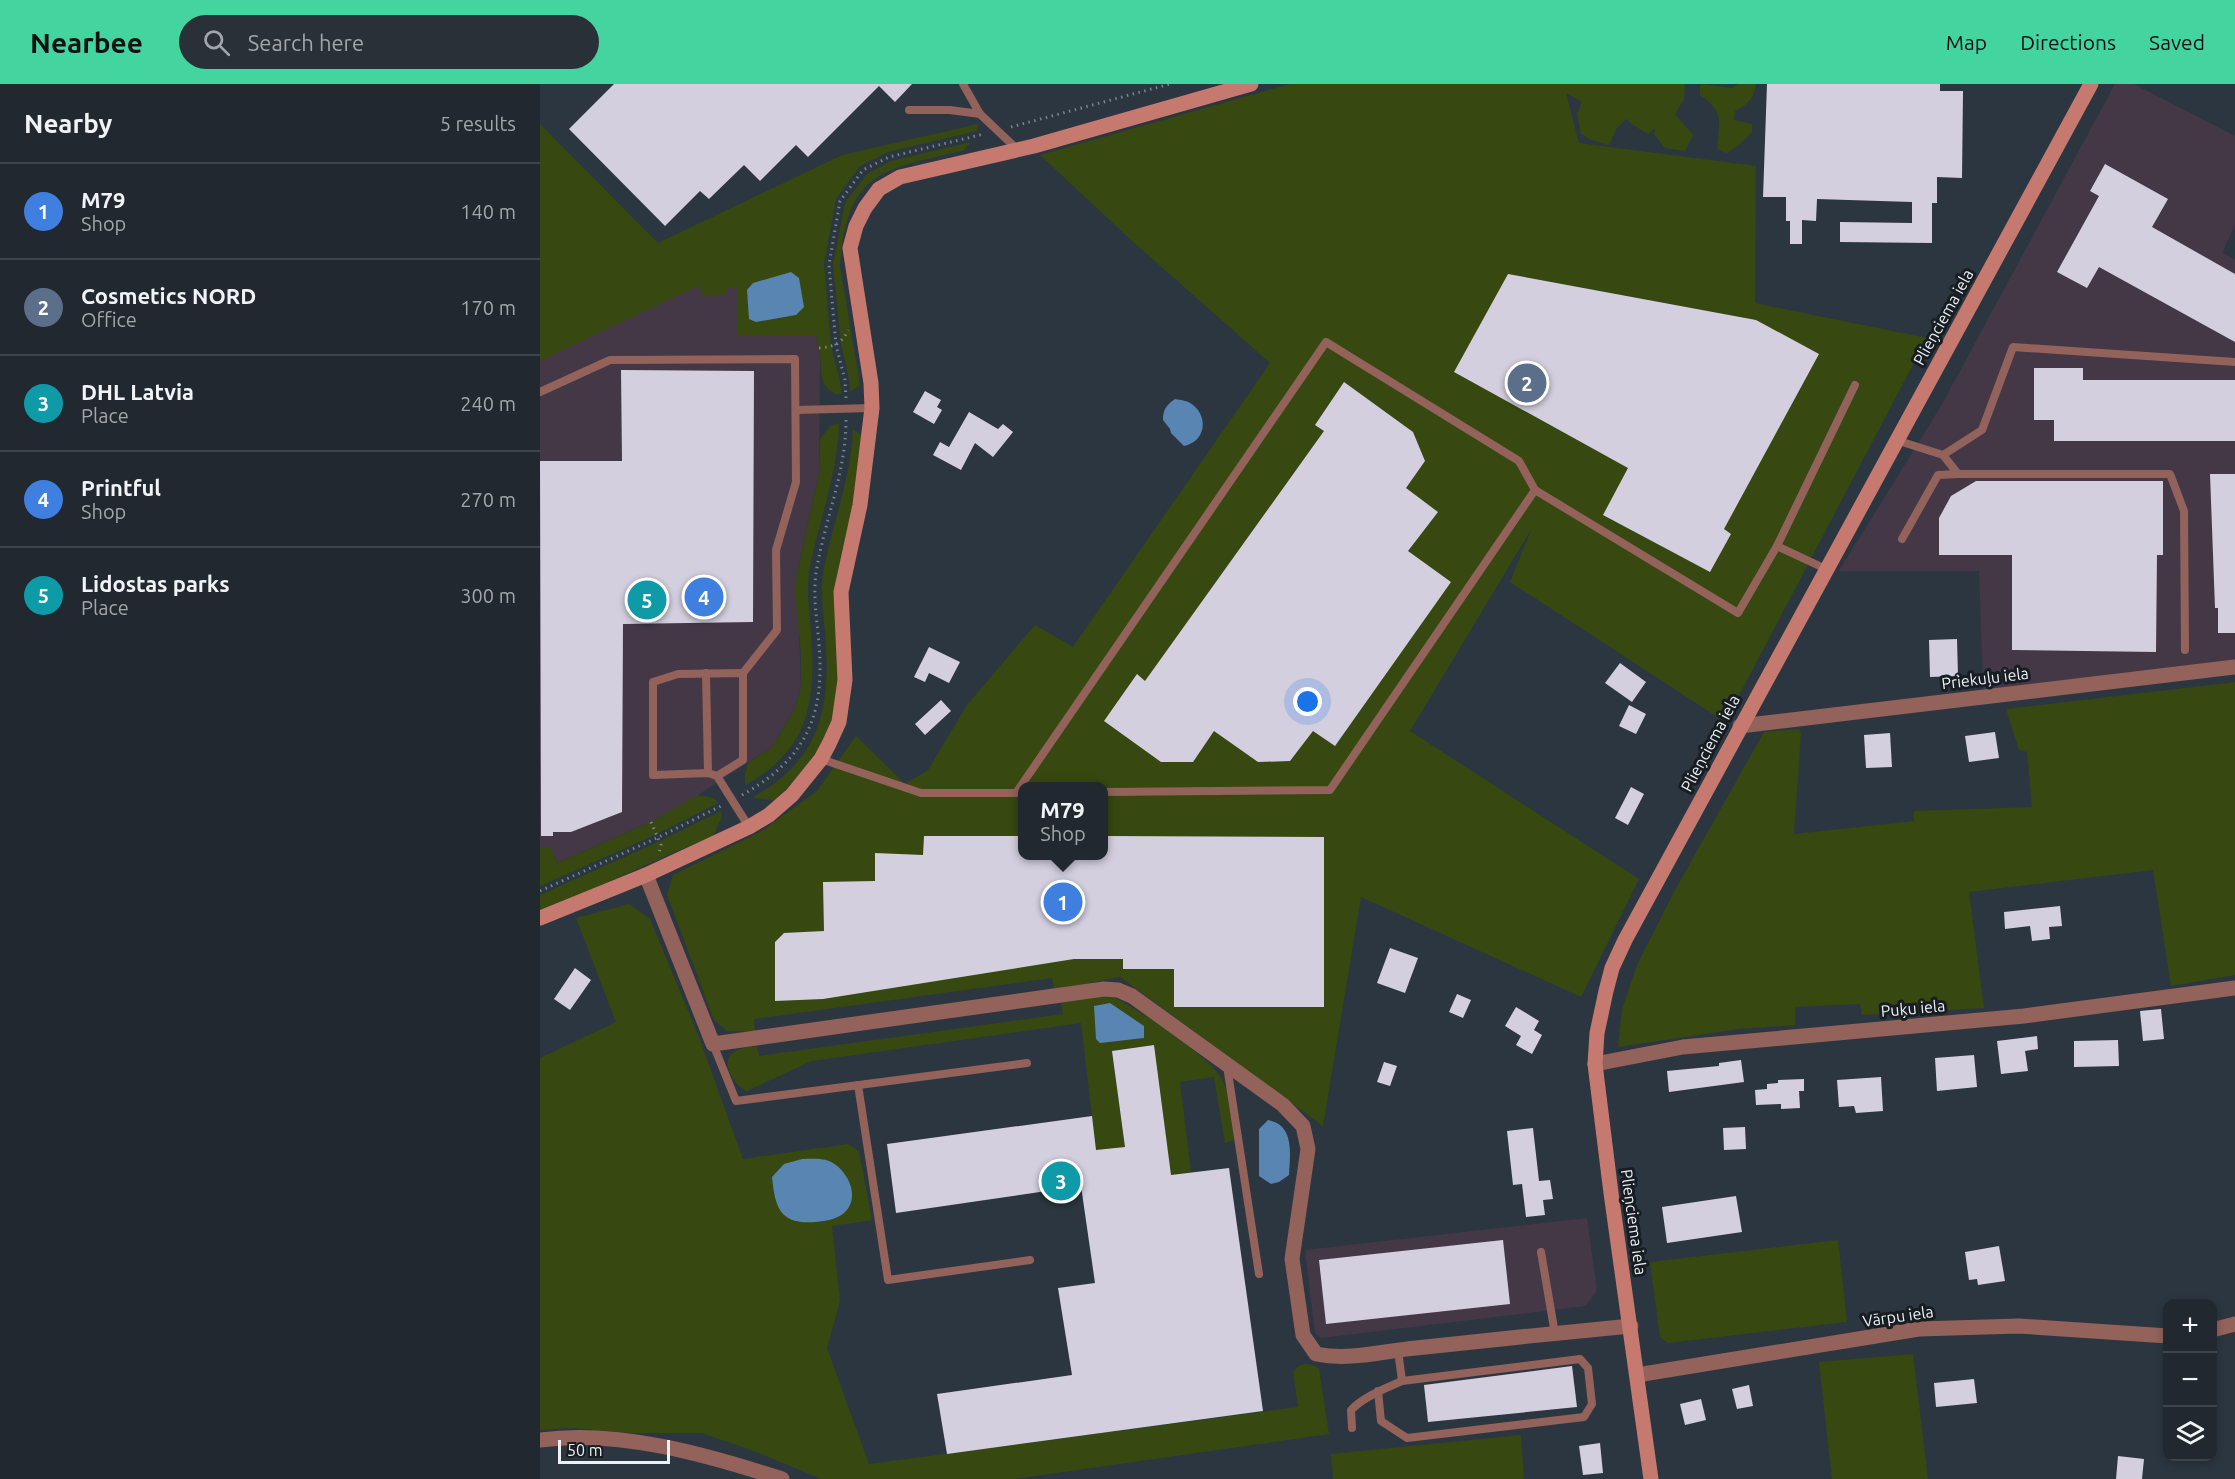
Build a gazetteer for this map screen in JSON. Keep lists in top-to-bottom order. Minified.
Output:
{"streets":{"main road":["Plieņciema iela"],"street":["Priekuļu iela","Puķu iela","Vārpu iela"]},"crossings":[["Plieņciema iela","Priekuļu iela"],["Plieņciema iela","Puķu iela"],["Plieņciema iela","Vārpu iela"]],"scale_bar":"50 m","page":{"header":"Nearbee","search":"Search here","nav":["Map","Directions","Saved"],"heading":["Nearby","5 results"],"list":[{"mark":"1","name":"M79","note":"Shop","value":"140 m"},{"mark":"2","name":"Cosmetics NORD","note":"Office","value":"170 m"},{"mark":"3","name":"DHL Latvia","note":"Place","value":"240 m"},{"mark":"4","name":"Printful","note":"Shop","value":"270 m"},{"mark":"5","name":"Lidostas parks","note":"Place","value":"300 m"}],"pins":["2","4","5","1","3"],"popup":["M79","Shop"],"map_buttons":["+","−"],"scale":"50 m"}}
